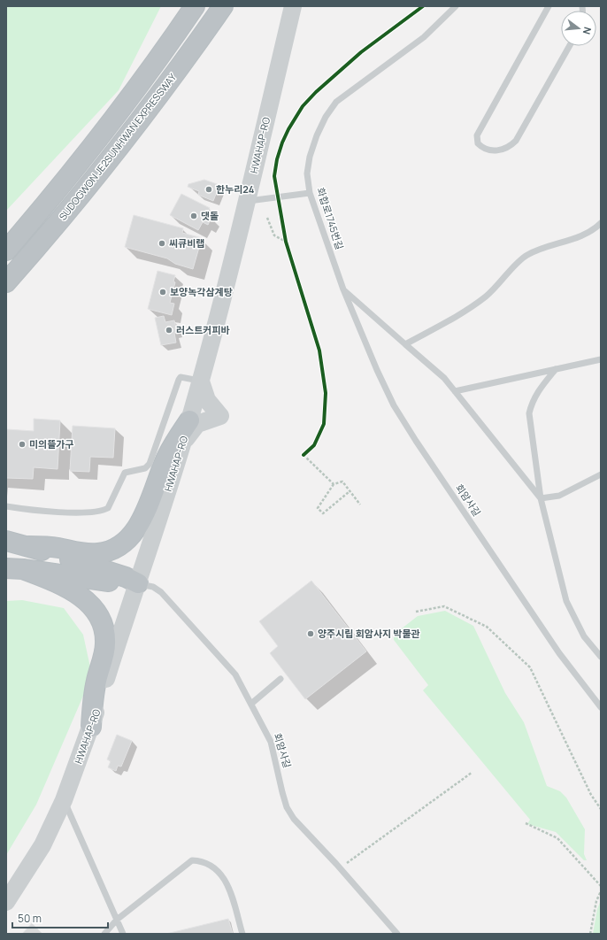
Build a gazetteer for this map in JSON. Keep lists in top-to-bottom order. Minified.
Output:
{"streets":{"highway":["SUDOGWON JE2SUNHWAN EXPRESSWAY"],"main road":["HWAHAP-RO"],"lane":["화합로1745번길","회암사길"]},"crossings":[["HWAHAP-RO","회암사길"],["화합로1745번길","회암사길"]],"places":["한누리24","댓돌","씨큐비랩","보양녹각삼계탕","러스트커피바","미의뜰가구","양주시립 회암사지 박물관"],"scale_bar":"50 m","north":"right"}
